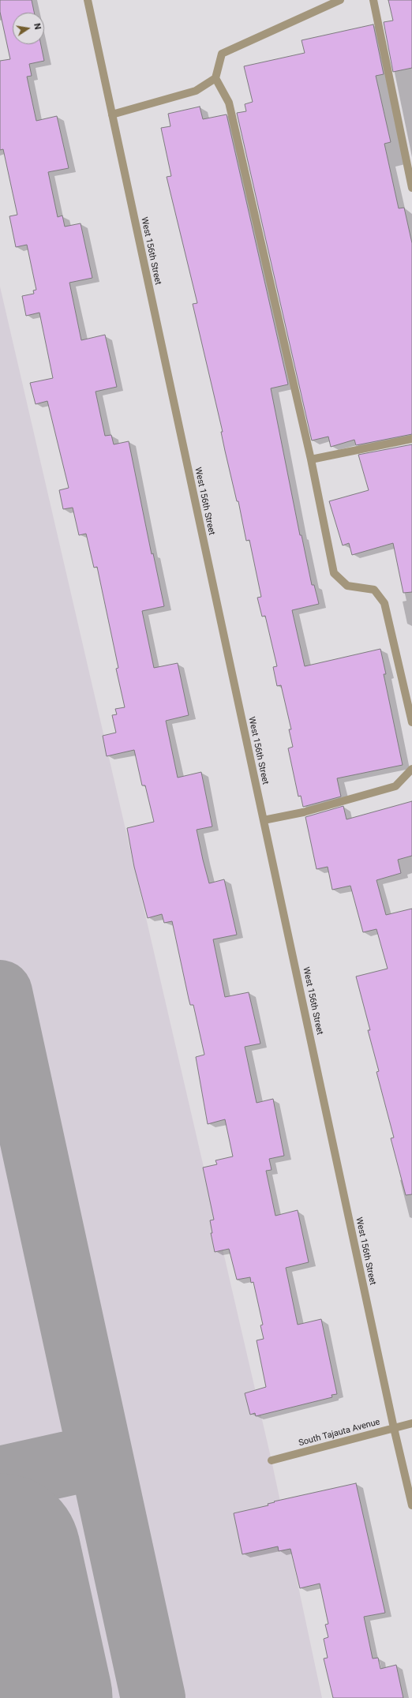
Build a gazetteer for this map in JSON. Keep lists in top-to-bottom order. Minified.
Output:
{"streets":{"street":["West 156th Street","South Tajauta Avenue"]},"crossings":[["West 156th Street","South Tajauta Avenue"]],"north":"right"}
